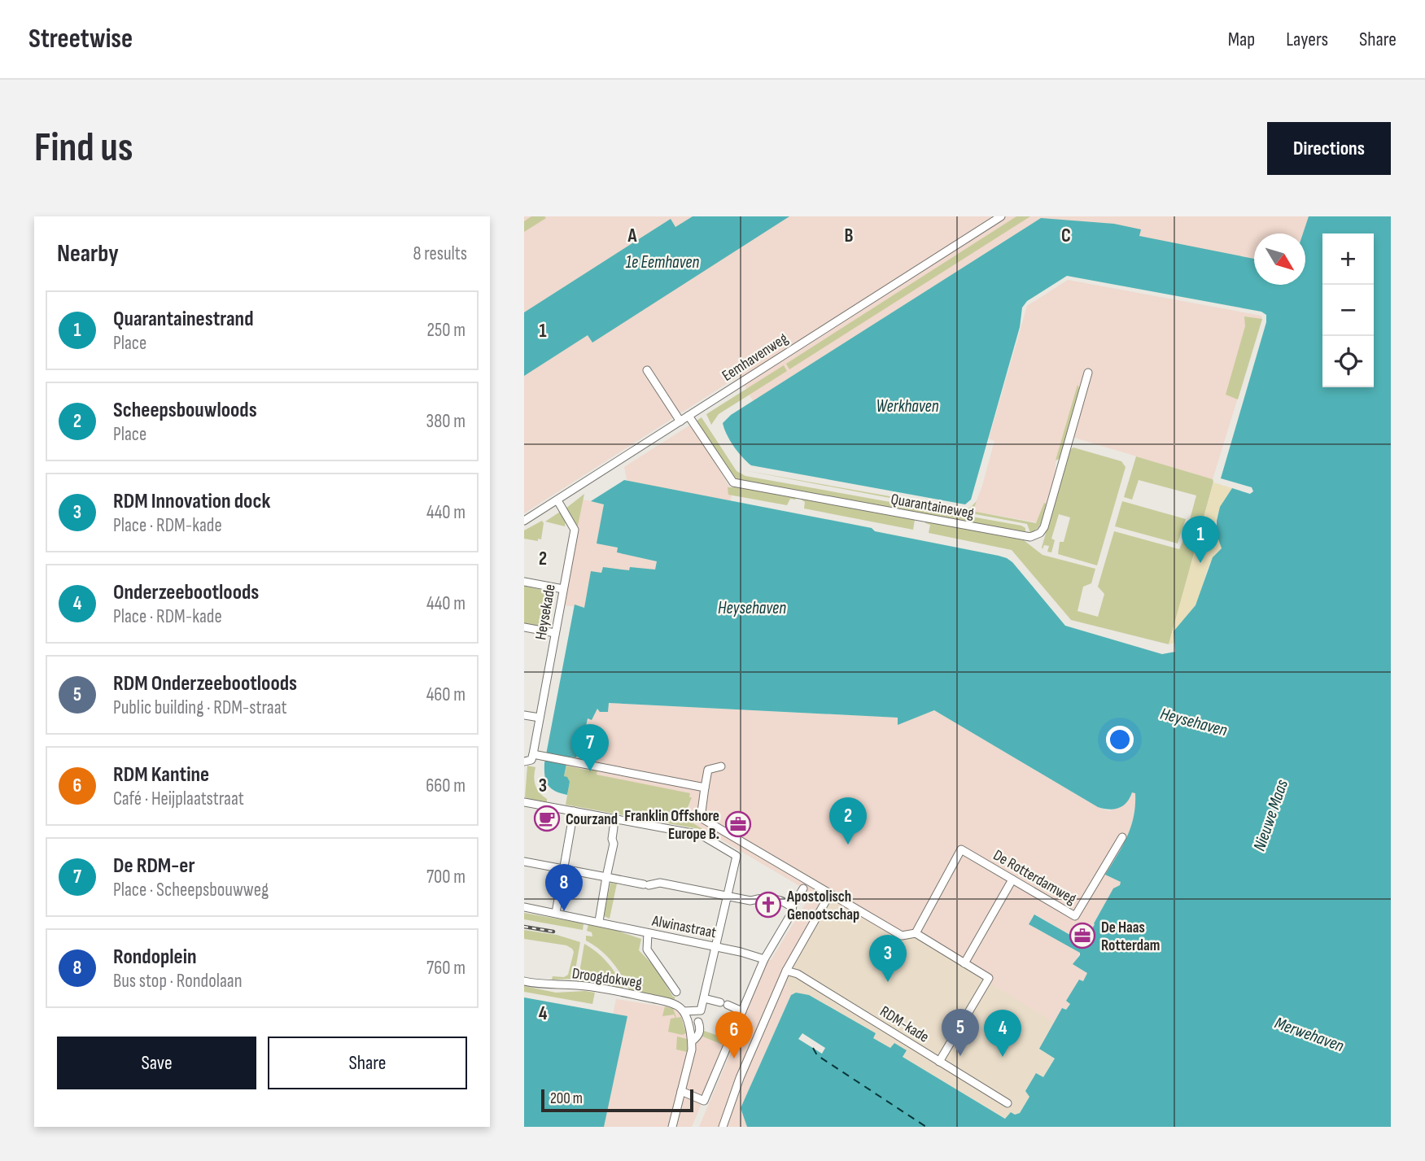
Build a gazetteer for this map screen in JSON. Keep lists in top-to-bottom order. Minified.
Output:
{"streets":{"street":["Eemhavenweg","Quarantaineweg","Heysekade","De Rotterdamweg","Alwinastraat","Droogdokweg","RDM-kade"]},"crossings":[["Eemhavenweg","Quarantaineweg"],["Eemhavenweg","Heysekade"]],"water":["1e Eemhaven","Werkhaven","Heysehaven","Nieuwe Maas","Merwehaven"],"places":{"cafe":["Courzand"],"office":["Franklin Offshore Europe B.","De Haas Rotterdam"],"church":["Apostolisch Genootschap"]},"scale_bar":"200 m","north":"bottom right","page":{"header":"Streetwise","nav":["Map","Layers","Share"],"buttons":["Directions",["Save","Share"]],"title":"Find us","heading":["Nearby","8 results"],"map_buttons":["+","−"],"list":[{"mark":"1","name":"Quarantainestrand","note":"Place","value":"250 m"},{"mark":"2","name":"Scheepsbouwloods","note":"Place","value":"380 m"},{"mark":"3","name":"RDM Innovation dock","note":"Place · RDM-kade","value":"440 m"},{"mark":"4","name":"Onderzeebootloods","note":"Place · RDM-kade","value":"440 m"},{"mark":"5","name":"RDM Onderzeebootloods","note":"Public building · RDM-straat","value":"460 m"},{"mark":"6","name":"RDM Kantine","note":"Café · Heijplaatstraat","value":"660 m"},{"mark":"7","name":"De RDM-er","note":"Place · Scheepsbouwweg","value":"700 m"},{"mark":"8","name":"Rondoplein","note":"Bus stop · Rondolaan","value":"760 m"}],"pins":["1","7","2","8","3","5","4","6"],"scale":"200 m"},"grid":{"columns":["A","B","C"],"rows":["1","2","3","4"]}}
